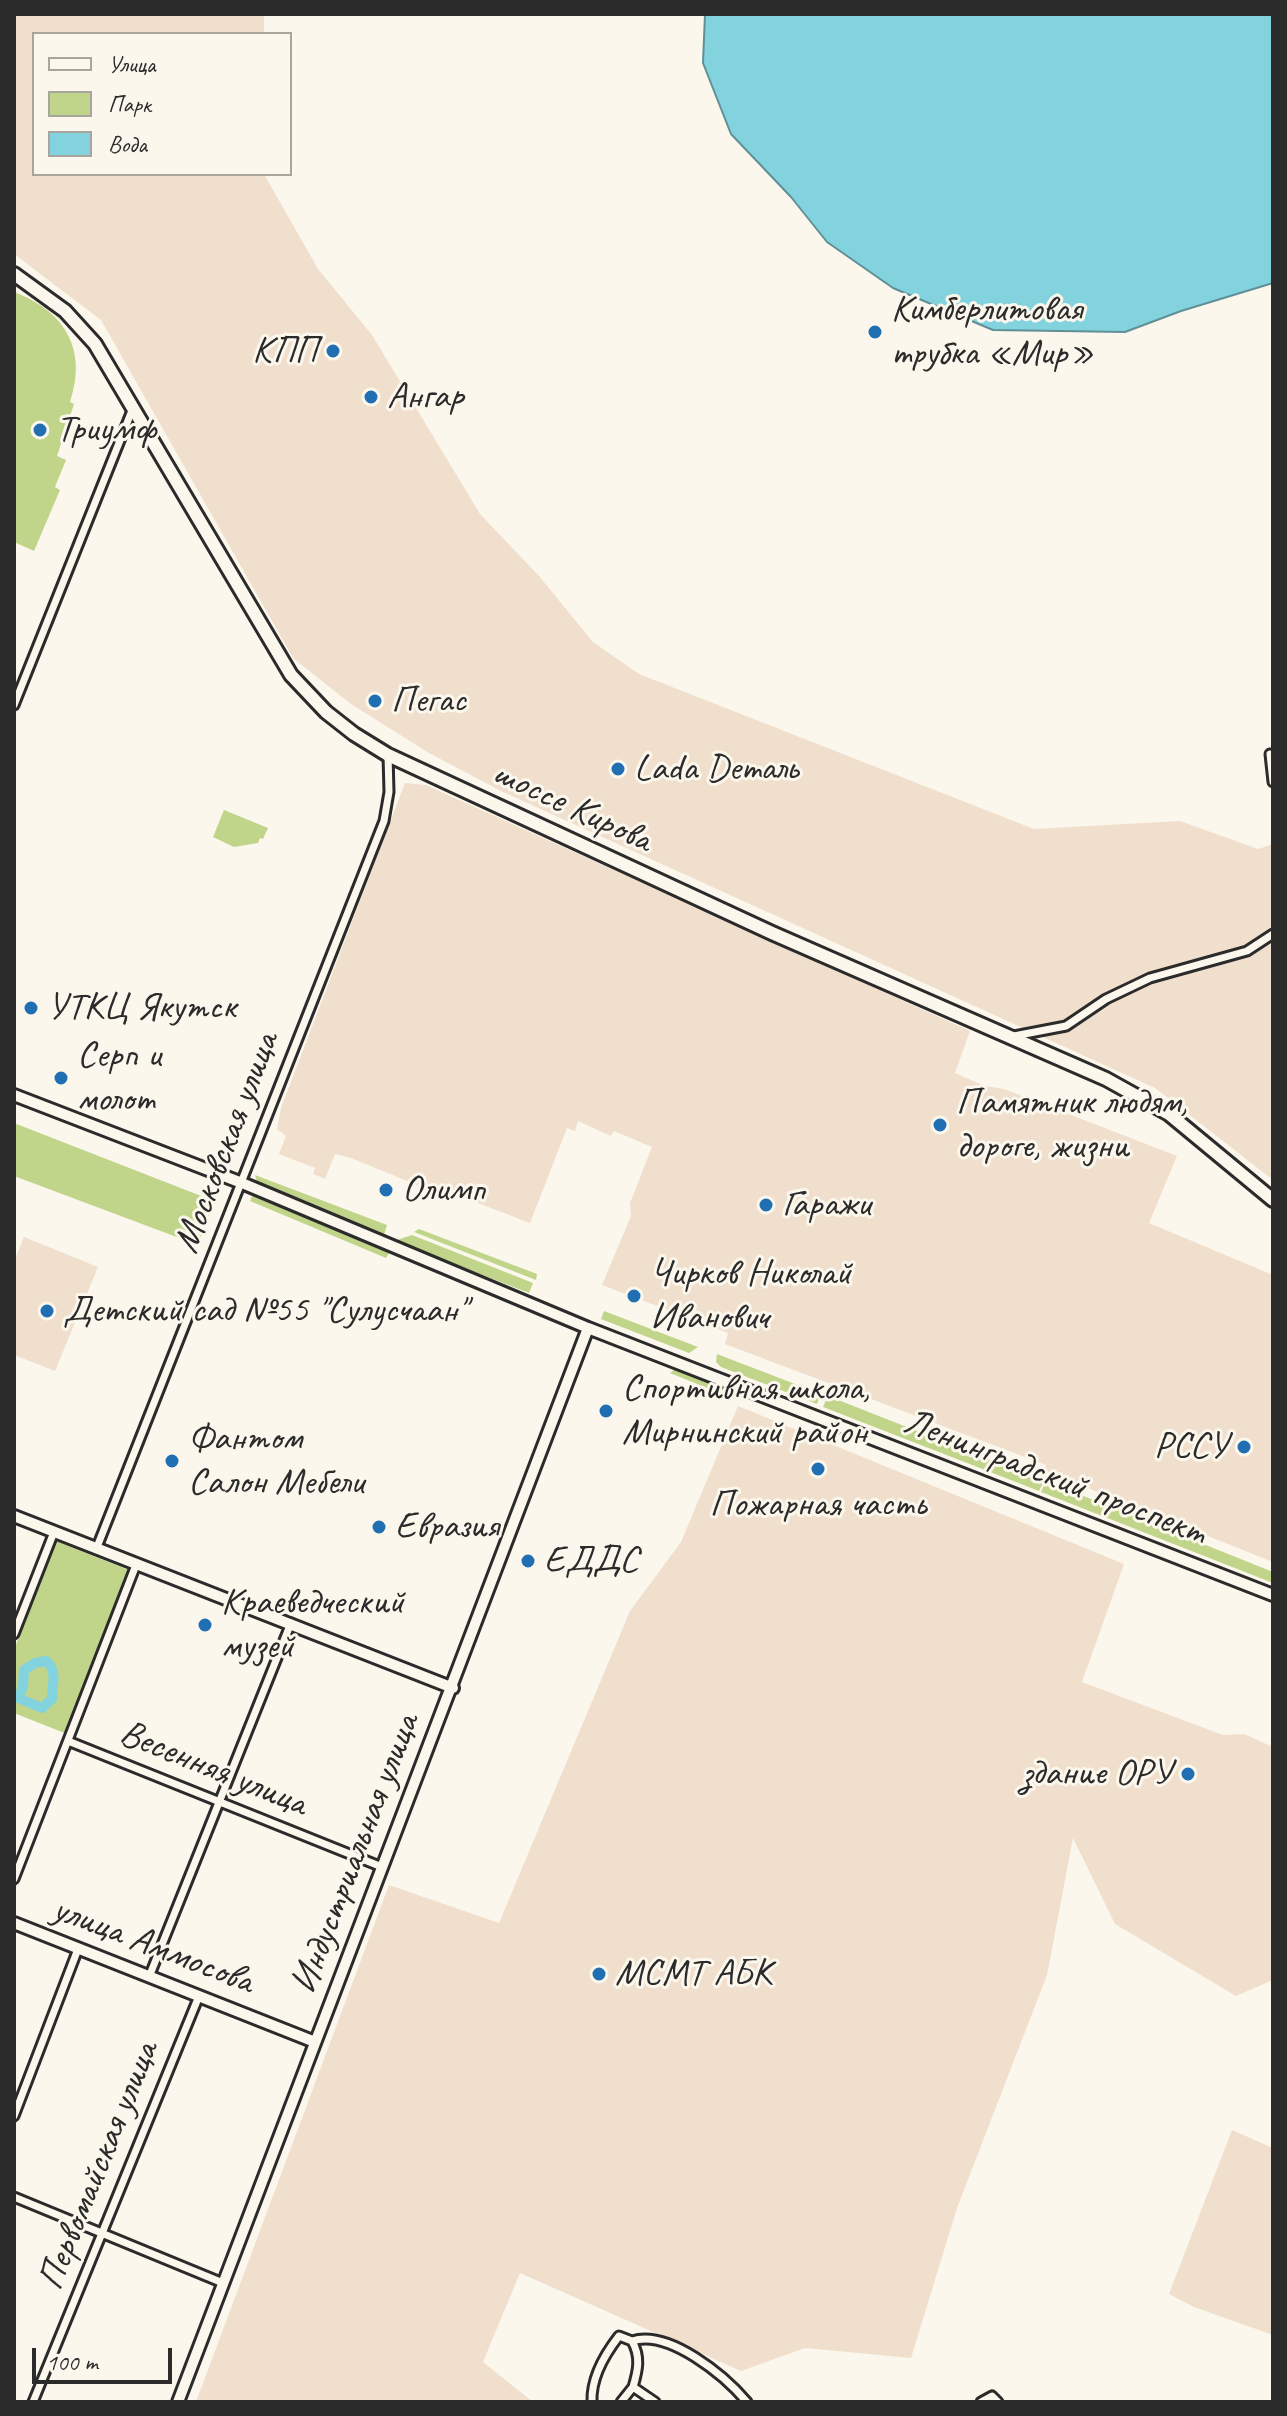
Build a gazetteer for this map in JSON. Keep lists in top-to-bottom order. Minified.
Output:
{"streets":{"main road":["шоссе Кирова","Ленинградский проспект","Индустриальная улица","улица Аммосова"],"street":["Московская улица","Весенняя улица","Первомайская улица"]},"crossings":[["шоссе Кирова","Московская улица"],["Московская улица","Ленинградский проспект"],["Ленинградский проспект","Индустриальная улица"],["Весенняя улица","Индустриальная улица"],["Индустриальная улица","улица Аммосова"],["улица Аммосова","Первомайская улица"]],"places":["Кимберлитовая трубка «Мир»","КПП","Ангар","Триумф","Пегас","Lada Dеталь","УТКЦ Якутск","Серп и молот","Памятник людям, дороге, жизни","Олимп","Гаражи","Чирков Николай Иванович","Детский сад №55 \"Сулусчаан\"","Спортивная школа, Мирнинский район","РССУ","Фантом Салон Мебели","Пожарная часть","Евразия","ЕДДС","Краеведческий музей","здание ОРУ","МСМТ АБК"],"legend":["Улица","Парк","Вода"],"scale_bar":"100 m"}
